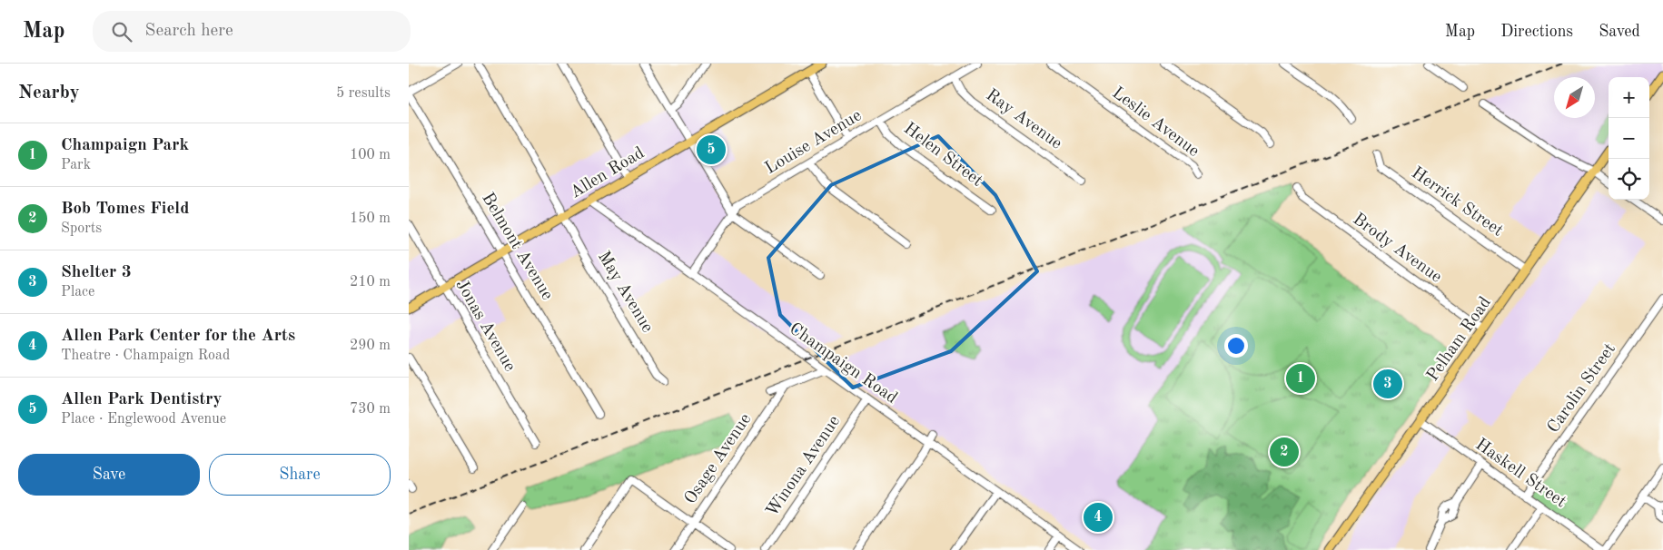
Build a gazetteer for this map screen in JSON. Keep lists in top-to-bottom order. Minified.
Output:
{"streets":{"main road":["Allen Road","Pelham Road"],"street":["Ray Avenue","Leslie Avenue","Louise Avenue","Helen Street","Herrick Street","Belmont Avenue","Brody Avenue","May Avenue","Jonas Avenue","Champaign Road","Carolin Street","Osage Avenue","Winona Avenue","Haskell Street"]},"crossings":[["Ray Avenue","Louise Avenue"],["Louise Avenue","Helen Street"],["Louise Avenue","Champaign Road"],["Allen Road","Belmont Avenue"],["Allen Road","May Avenue"],["Allen Road","Jonas Avenue"],["Allen Road","Champaign Road"],["Herrick Street","Pelham Road"],["Brody Avenue","Pelham Road"],["Pelham Road","Haskell Street"],["Champaign Road","Winona Avenue"],["Carolin Street","Haskell Street"]],"north":"bottom left","page":{"header":"Map","search":"Search here","nav":["Map","Directions","Saved"],"heading":["Nearby","5 results"],"map_buttons":["+","−"],"list":[{"mark":"1","name":"Champaign Park","note":"Park","value":"100 m"},{"mark":"2","name":"Bob Tomes Field","note":"Sports","value":"150 m"},{"mark":"3","name":"Shelter 3","note":"Place","value":"210 m"},{"mark":"4","name":"Allen Park Center for the Arts","note":"Theatre · Champaign Road","value":"290 m"},{"mark":"5","name":"Allen Park Dentistry","note":"Place · Englewood Avenue","value":"730 m"}],"pins":["5","1","3","2","4"],"buttons":["Save","Share"]}}
